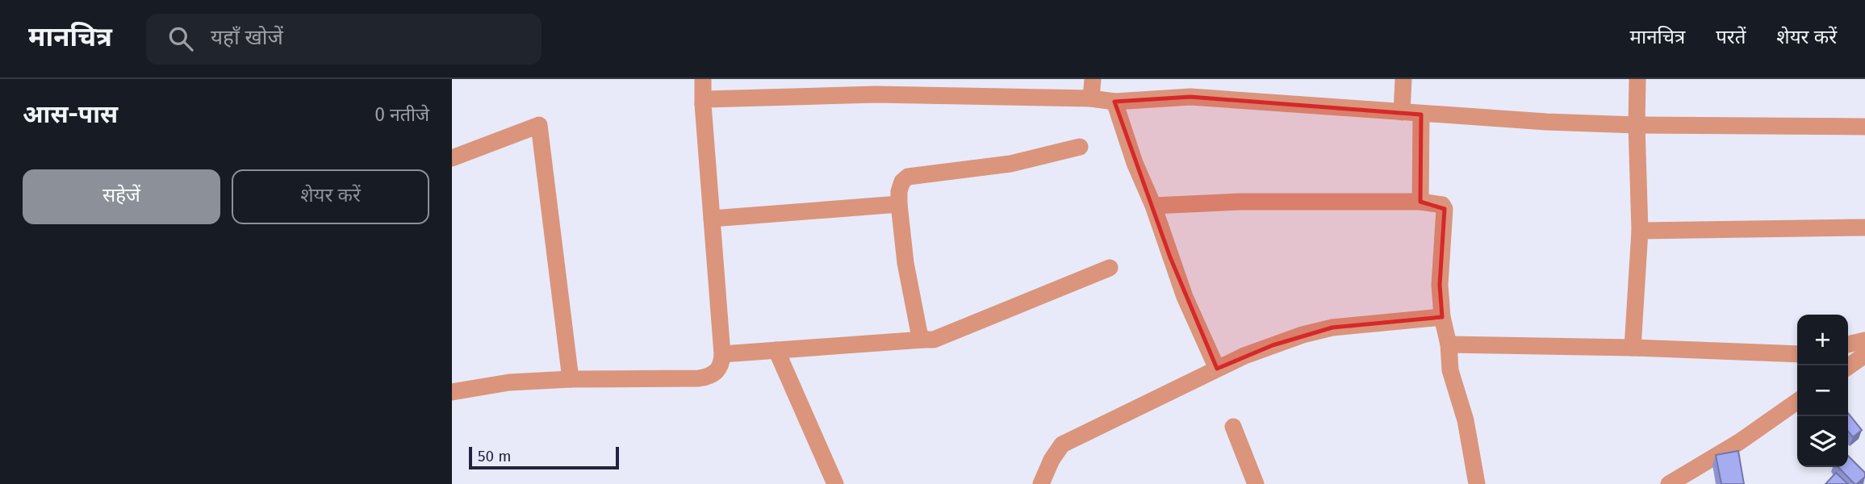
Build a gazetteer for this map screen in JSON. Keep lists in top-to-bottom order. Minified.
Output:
{"scale_bar":"50 m","page":{"header":"मानचित्र","search":"यहाँ खोजें","nav":["मानचित्र","परतें","शेयर करें"],"heading":["आस-पास","0 नतीजे"],"buttons":["सहेजें","शेयर करें"],"map_buttons":["+","−"],"scale":"50 m"}}
